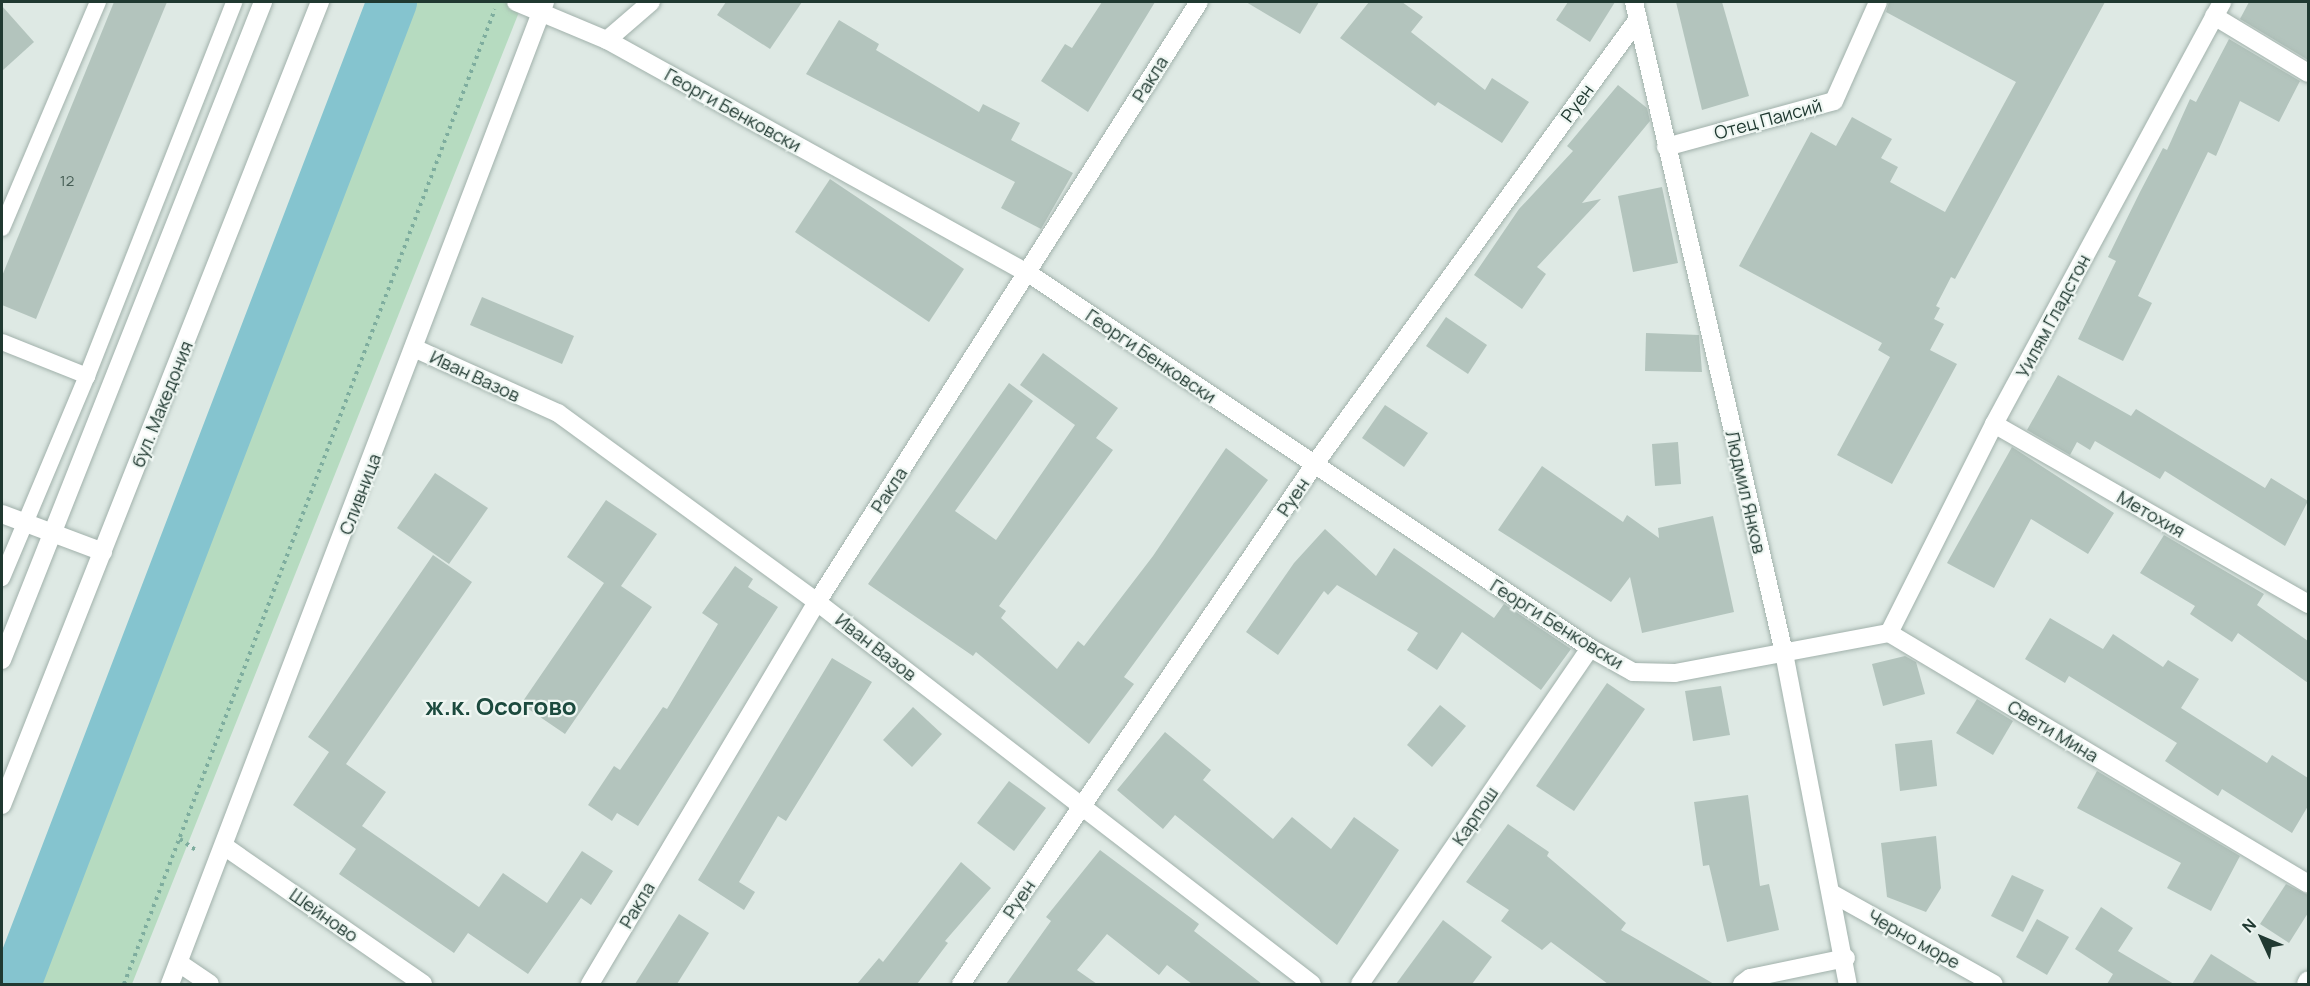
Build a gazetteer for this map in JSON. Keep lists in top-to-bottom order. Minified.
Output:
{"streets":{"street":["Ракла","Руен","Георги Бенковски","Отец Паисий","Уилям Гладстон","Иван Вазов","бул. Македония","Людмил Янков","Сливница","Метохия","Свети Мина","Карпош","Шейново","Черно море"]},"crossings":[["Ракла","Георги Бенковски"],["Ракла","Иван Вазов"],["Руен","Георги Бенковски"],["Руен","Иван Вазов"],["Руен","Людмил Янков"],["Георги Бенковски","Людмил Янков"],["Георги Бенковски","Сливница"],["Георги Бенковски","Карпош"],["Отец Паисий","Людмил Янков"],["Уилям Гладстон","Метохия"],["Уилям Гладстон","Свети Мина"],["Иван Вазов","Сливница"],["Людмил Янков","Черно море"],["Сливница","Шейново"]],"districts":["ж.к. Осогово"],"house_numbers":["12"],"north":"top left"}
